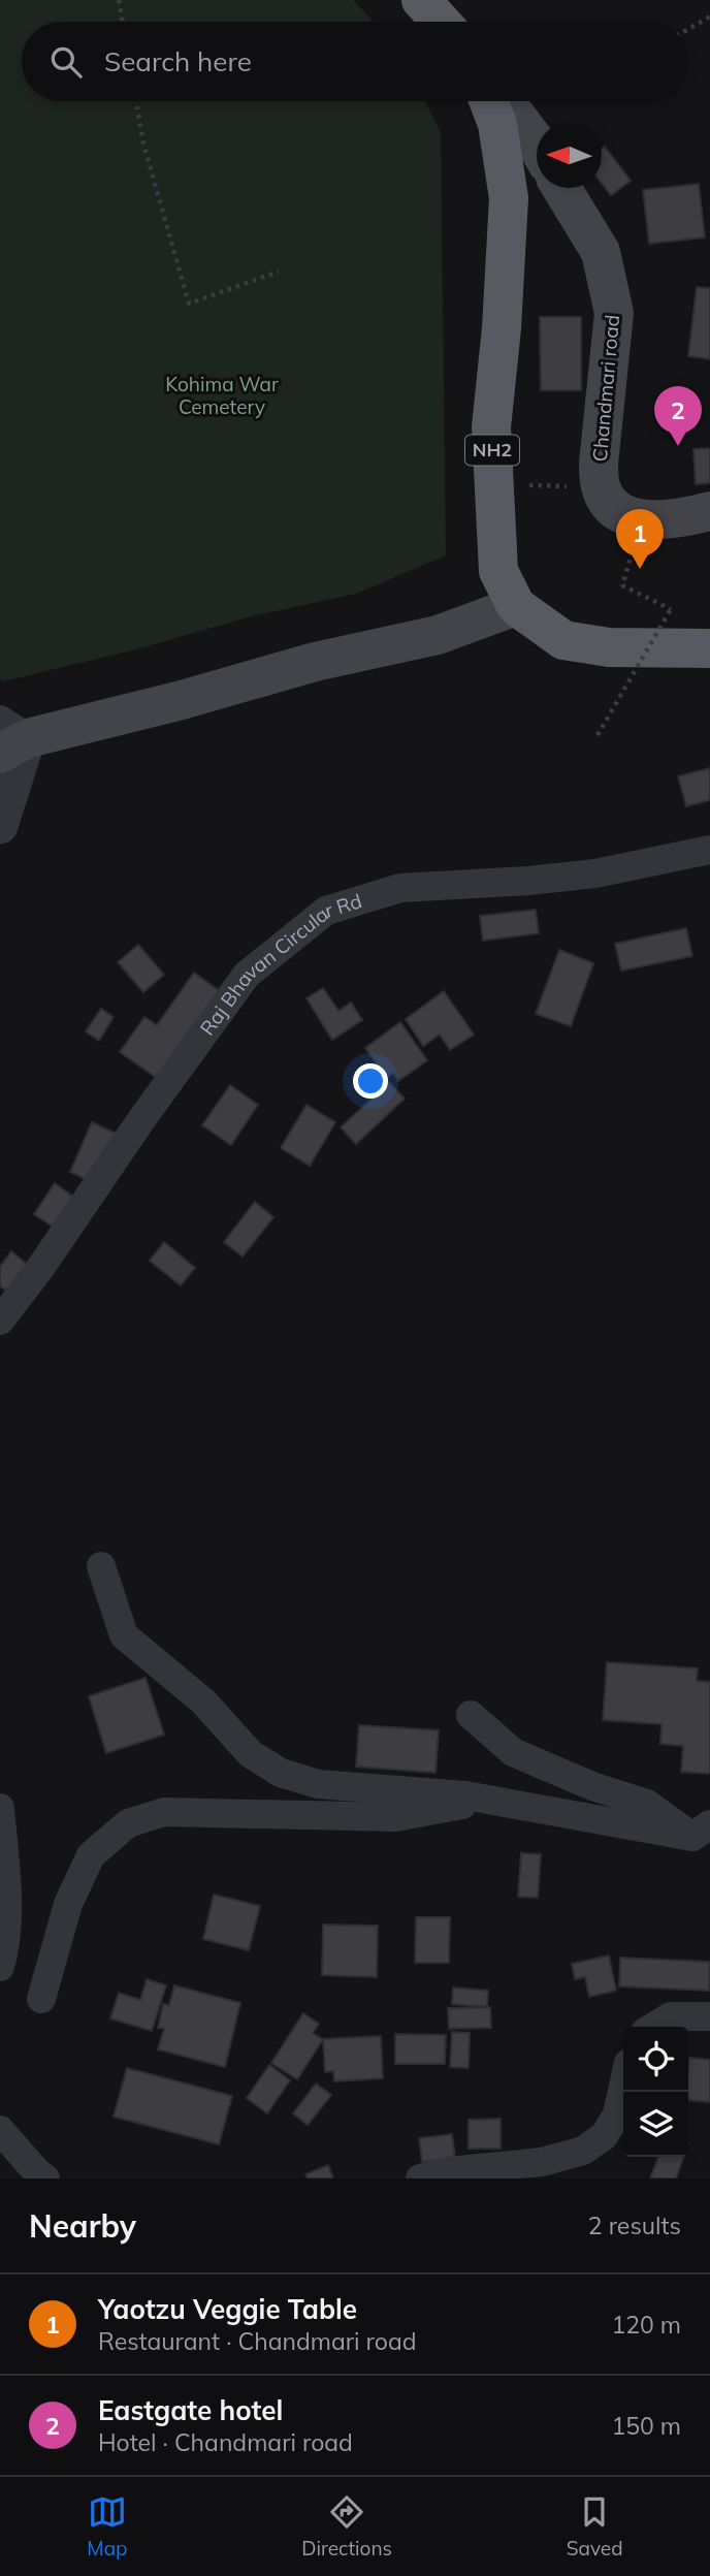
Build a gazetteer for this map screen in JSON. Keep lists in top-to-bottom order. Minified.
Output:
{"streets":{"highway":["NH2"],"main road":["Chandmari road"],"street":["Raj Bhavan Circular Rd"]},"parks":["Kohima War Cemetery"],"north":"left","page":{"search":"Search here","pins":["2","1"],"heading":["Nearby","2 results"],"list":[{"mark":"1","name":"Yaotzu Veggie Table","note":"Restaurant · Chandmari road","value":"120 m"},{"mark":"2","name":"Eastgate hotel","note":"Hotel · Chandmari road","value":"150 m"}],"nav":["Map","Directions","Saved"]}}
